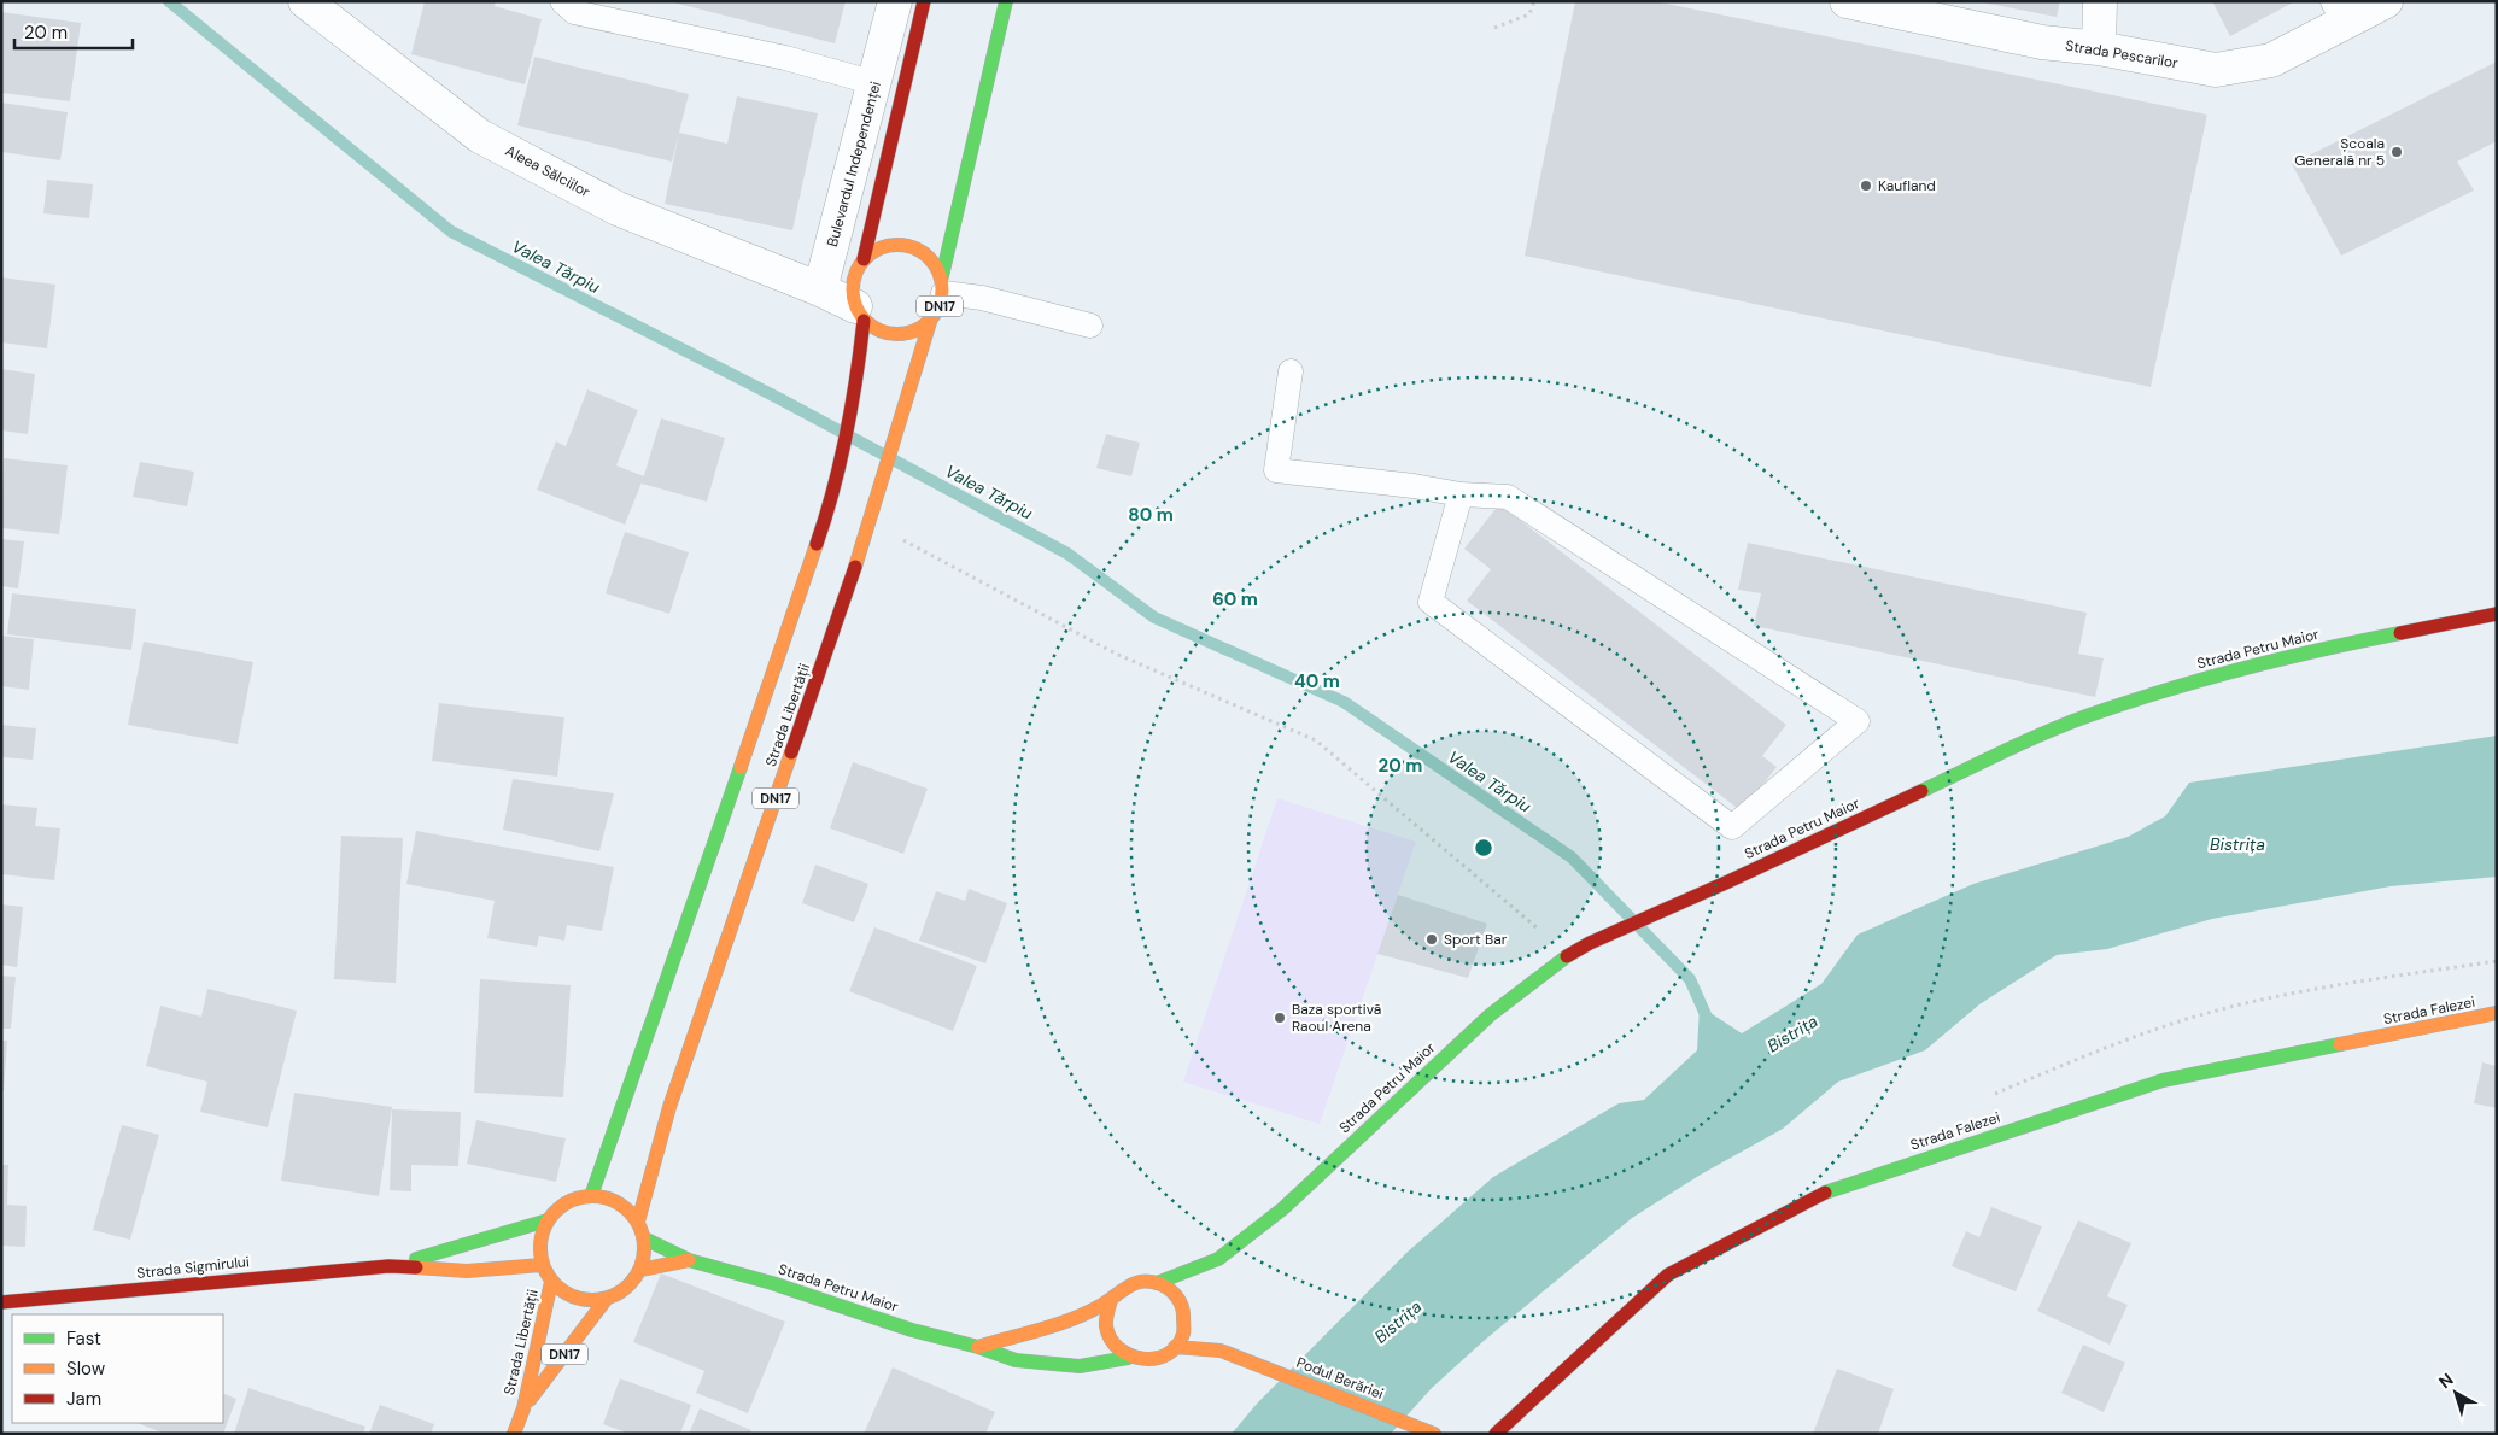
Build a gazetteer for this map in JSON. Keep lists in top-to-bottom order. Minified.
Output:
{"streets":{"main road":["Bulevardul Independenței","DN17","Strada Petru Maior","Strada Libertății","Strada Falezei","Strada Sigmirului","Podul Berăriei"],"street":["Strada Pescarilor","Aleea Sălciilor"]},"crossings":[["Bulevardul Independenței","Aleea Sălciilor"],["Bulevardul Independenței","DN17"],["Bulevardul Independenței","Strada Libertății"],["DN17","Strada Libertății"],["Strada Petru Maior","Strada Libertății"],["Strada Petru Maior","Strada Sigmirului"],["Strada Libertății","Strada Sigmirului"]],"water":["Valea Tărpiu","Bistrița"],"places":["Școala Generală nr 5","Kaufland","Sport Bar","Baza sportivă Raoul Arena"],"legend":["Fast","Slow","Jam"],"scale_bar":"20 m","north":"top left","rings":["80 m","60 m","40 m","20 m"]}
